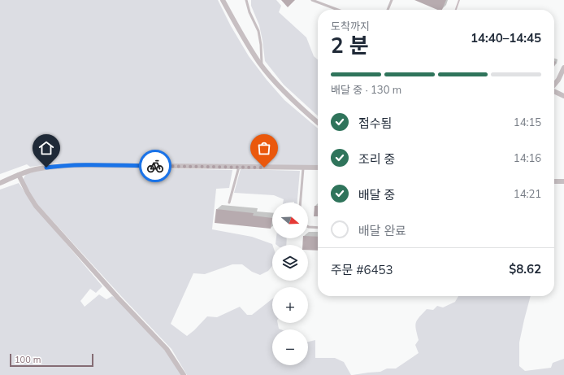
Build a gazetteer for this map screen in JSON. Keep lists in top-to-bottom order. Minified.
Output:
{"scale_bar":"100 m","north":"right","page":{"heading":["2 분","도착까지","14:40–14:45"],"panel":["주문 #6453","$8.62"],"bar":"배달 중 · 130 m","list":[["접수됨","14:15"],["조리 중","14:16"],["배달 중","14:21"],"배달 완료"],"map_buttons":["+","−"],"scale":"100 m"}}
